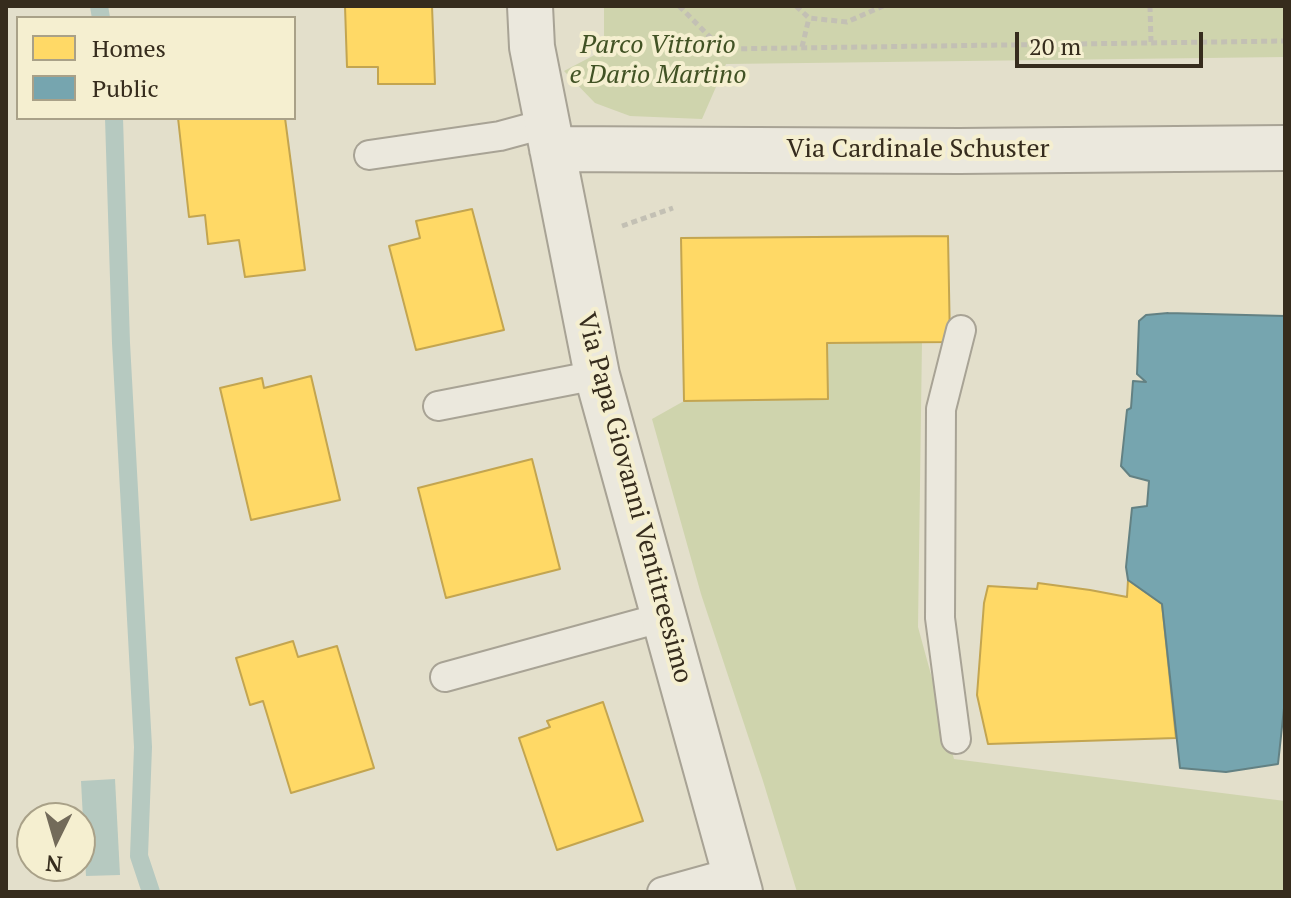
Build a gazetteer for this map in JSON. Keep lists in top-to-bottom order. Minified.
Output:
{"streets":{"street":["Via Cardinale Schuster","Via Papa Giovanni Ventitreesimo"]},"crossings":[["Via Cardinale Schuster","Via Papa Giovanni Ventitreesimo"]],"parks":["Parco Vittorio e Dario Martino"],"legend":["Homes","Public"],"scale_bar":"20 m","north":"bottom"}
